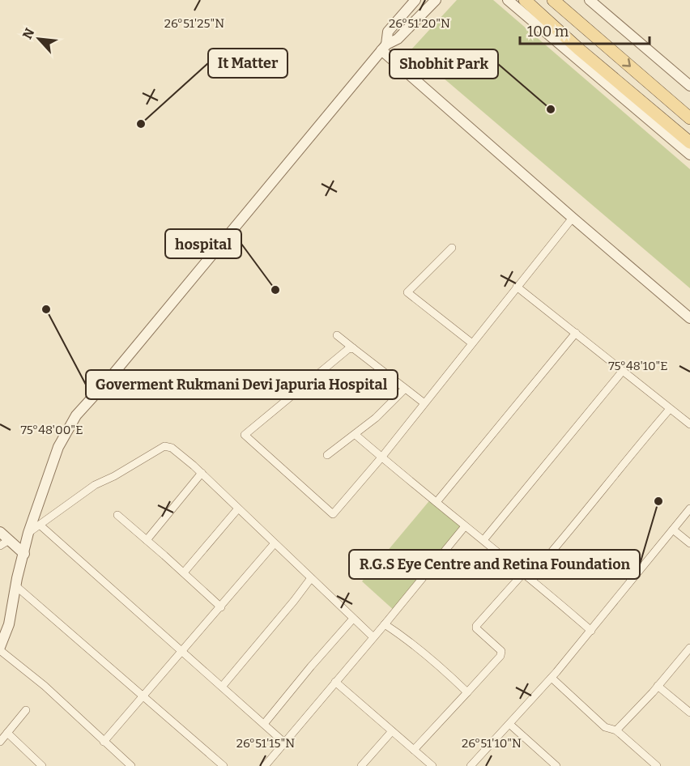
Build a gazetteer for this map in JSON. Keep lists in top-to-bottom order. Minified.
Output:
{"places":["Shobhit Park","It Matter","hospital","Goverment Rukmani Devi Japuria Hospital","R.G.S Eye Centre and Retina Foundation"],"scale_bar":"100 m","north":"top left","coordinates":["26°51'25\"N","26°51'20\"N","75°48'10\"E","75°48'00\"E","26°51'15\"N","26°51'10\"N"]}
